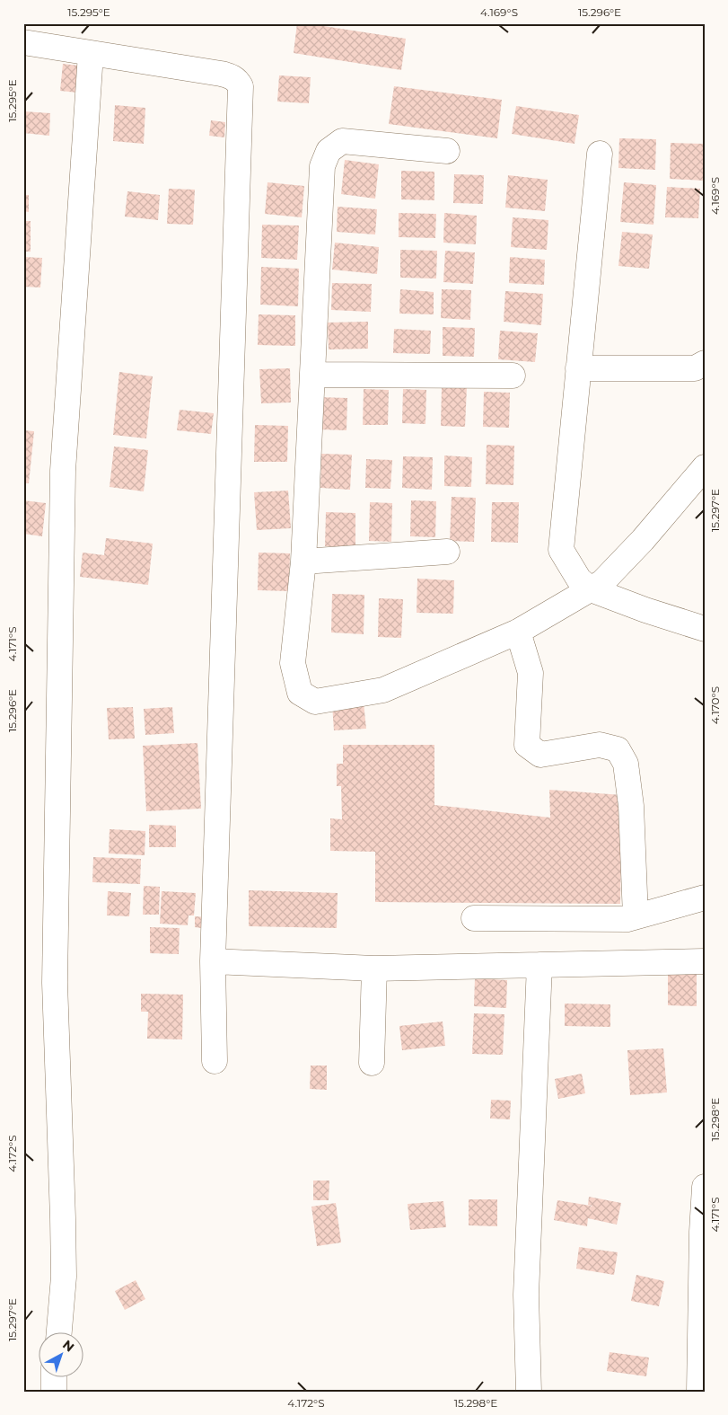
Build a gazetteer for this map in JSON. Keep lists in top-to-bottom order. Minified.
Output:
{"north":"top right","coordinates":["15.295°E","4.169°S","15.296°E","15.297°E","4.171°S","4.170°S","15.298°E","4.172°S"]}
